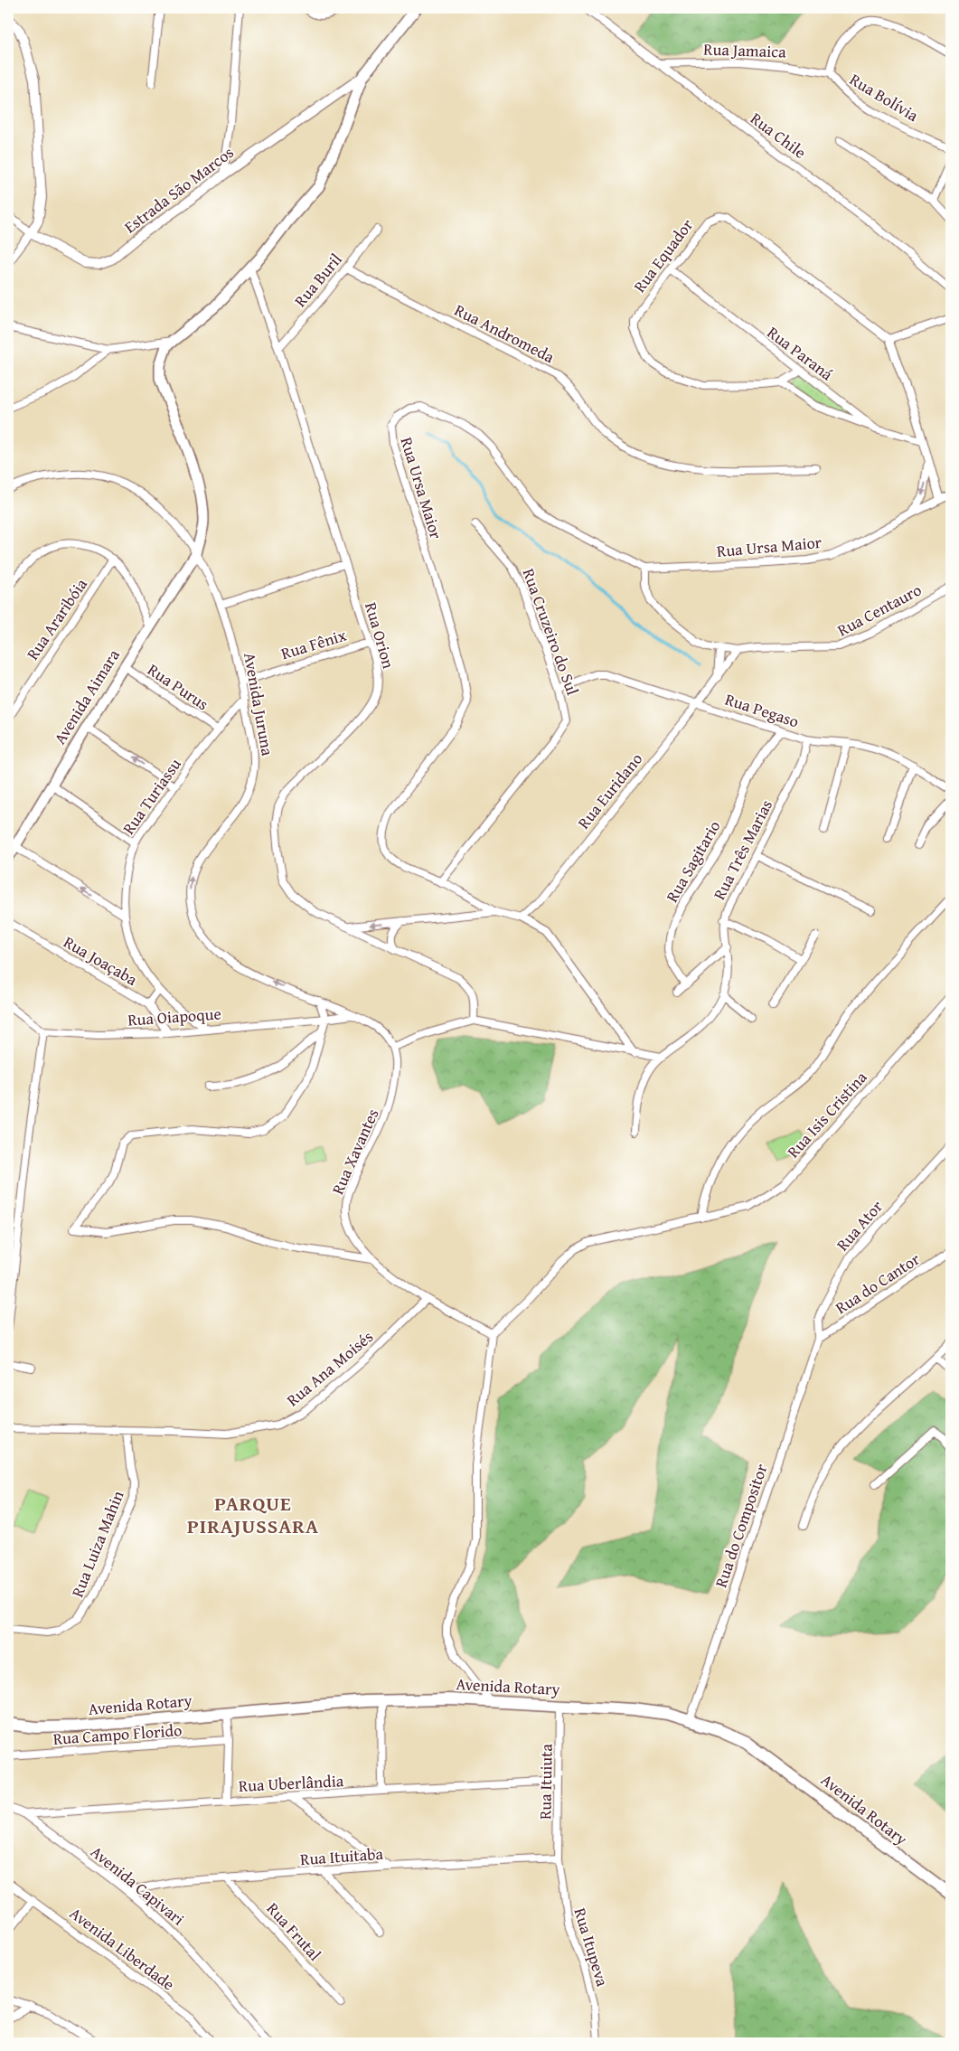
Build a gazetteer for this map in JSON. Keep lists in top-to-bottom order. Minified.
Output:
{"streets":{"main road":["Avenida Aimara","Avenida Rotary"],"street":["Rua Jamaica","Rua Bolívia","Rua Chile","Estrada São Marcos","Rua Equador","Rua Buril","Rua Andromeda","Rua Paraná","Rua Ursa Maior","Rua Centauro","Rua Araribóia","Rua Cruzeiro do Sul","Rua Orion","Rua Fênix","Rua Purus","Avenida Juruna","Rua Pegaso","Rua Euridano","Rua Turiassu","Rua Três Marias","Rua Sagitario","Rua Joaçaba","Rua Oiapoque","Rua Isis Cristina","Rua Xavantes","Rua Ator","Rua do Cantor","Rua Ana Moisés","Rua do Compositor","Rua Luiza Mahin","Rua Campo Florido","Rua Ituiuta","Rua Uberlândia","Rua Ituitaba","Avenida Capivari","Rua Frutal","Rua Itupeva","Avenida Liberdade"]},"crossings":[["Rua Jamaica","Rua Bolívia"],["Rua Jamaica","Rua Chile"],["Rua Equador","Rua Paraná"],["Rua Buril","Rua Andromeda"],["Rua Buril","Rua Orion"],["Rua Ursa Maior","Rua Centauro"],["Rua Ursa Maior","Rua Cruzeiro do Sul"],["Rua Centauro","Rua Euridano"],["Rua Cruzeiro do Sul","Rua Pegaso"],["Rua Orion","Rua Fênix"],["Rua Fênix","Avenida Juruna"],["Rua Purus","Avenida Aimara"],["Rua Purus","Rua Turiassu"],["Avenida Aimara","Avenida Juruna"],["Avenida Juruna","Rua Turiassu"],["Avenida Juruna","Rua Oiapoque"],["Rua Pegaso","Rua Euridano"],["Rua Pegaso","Rua Três Marias"],["Rua Pegaso","Rua Sagitario"],["Rua Turiassu","Rua Oiapoque"],["Rua Joaçaba","Rua Oiapoque"],["Rua Ator","Rua do Cantor"],["Rua Ator","Rua do Compositor"],["Rua do Cantor","Rua do Compositor"],["Rua Ana Moisés","Rua Luiza Mahin"],["Rua do Compositor","Avenida Rotary"],["Avenida Rotary","Rua Ituiuta"],["Rua Ituiuta","Rua Uberlândia"],["Rua Ituiuta","Rua Ituitaba"],["Rua Ituiuta","Rua Itupeva"],["Rua Uberlândia","Avenida Capivari"],["Rua Ituitaba","Avenida Capivari"],["Rua Ituitaba","Rua Frutal"],["Rua Ituitaba","Rua Itupeva"]],"districts":["PARQUE PIRAJUSSARA"]}
